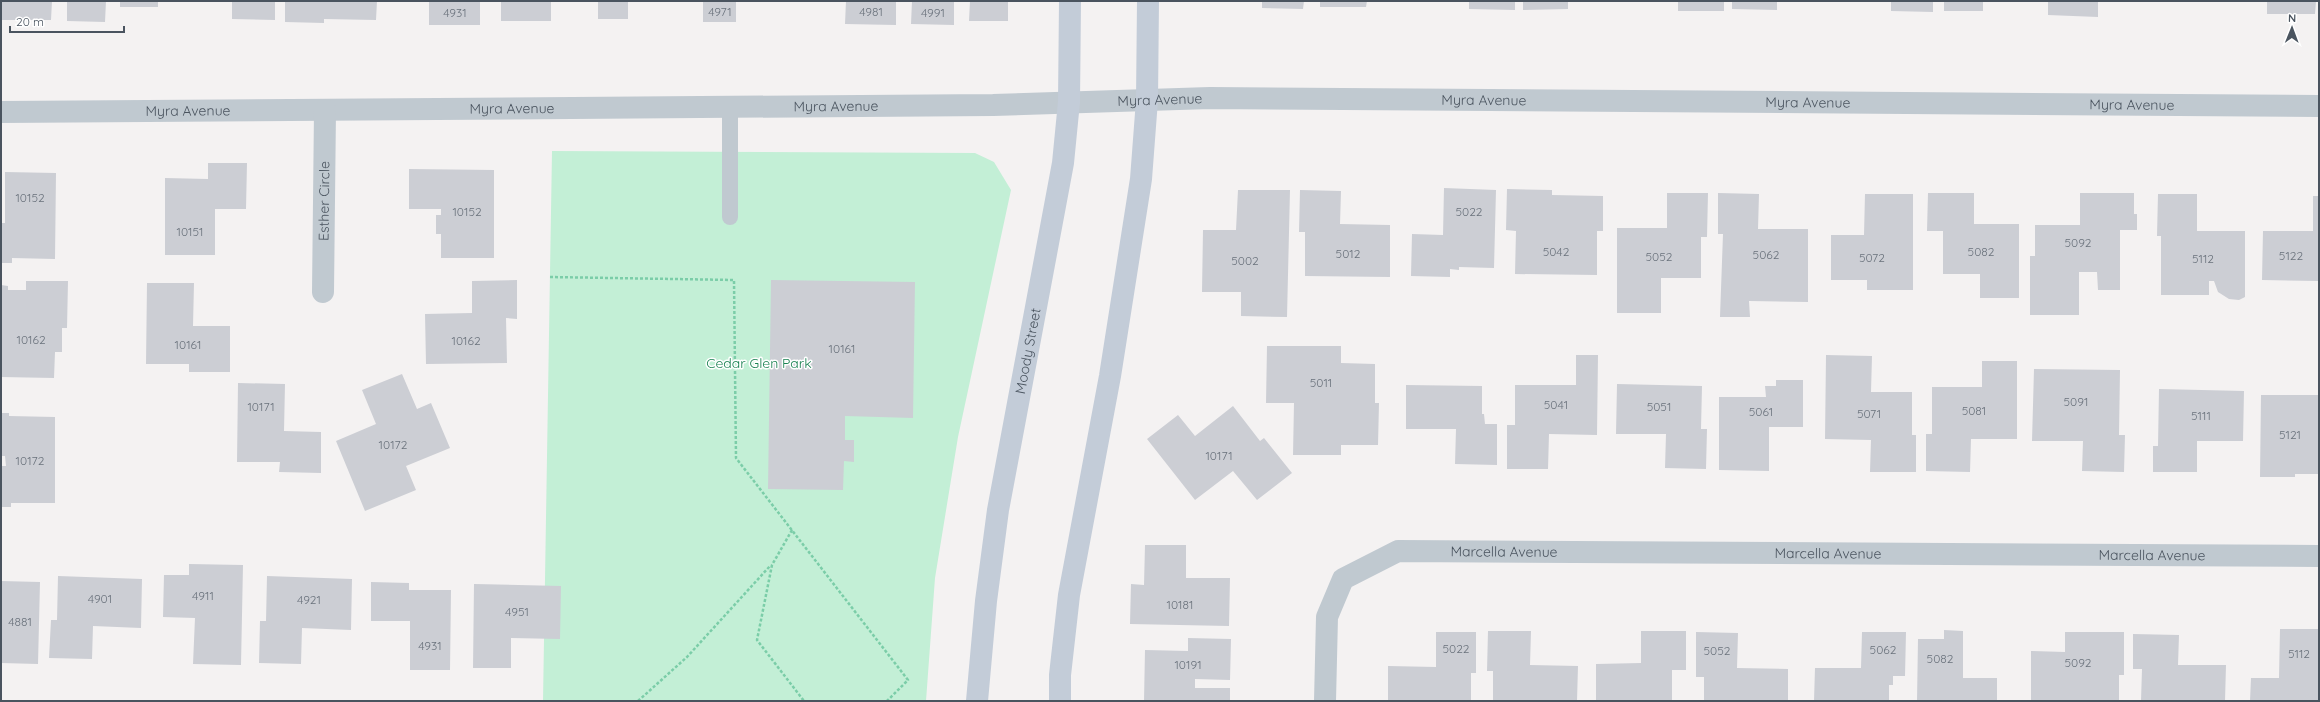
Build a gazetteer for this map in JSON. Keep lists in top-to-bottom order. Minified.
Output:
{"streets":{"main road":["Moody Street"],"street":["Myra Avenue","Esther Circle","Marcella Avenue"]},"crossings":[["Myra Avenue","Esther Circle"],["Myra Avenue","Moody Street"]],"parks":["Cedar Glen Park"],"house_numbers":["4971","4981","4931","4991","10152","10152","5022","10151","5092","5042","5082","5012","5062","5122","5052","5072","5112","5002","10162","10162","10161","10161","5011","5091","5041","10171","5051","5081","5061","5071","5111","5121","10172","10171","10172","4911","4901","4921","10181","4951","4881","4931","5022","5062","5052","5112","5082","5092","10191"],"scale_bar":"20 m","north":"top"}
